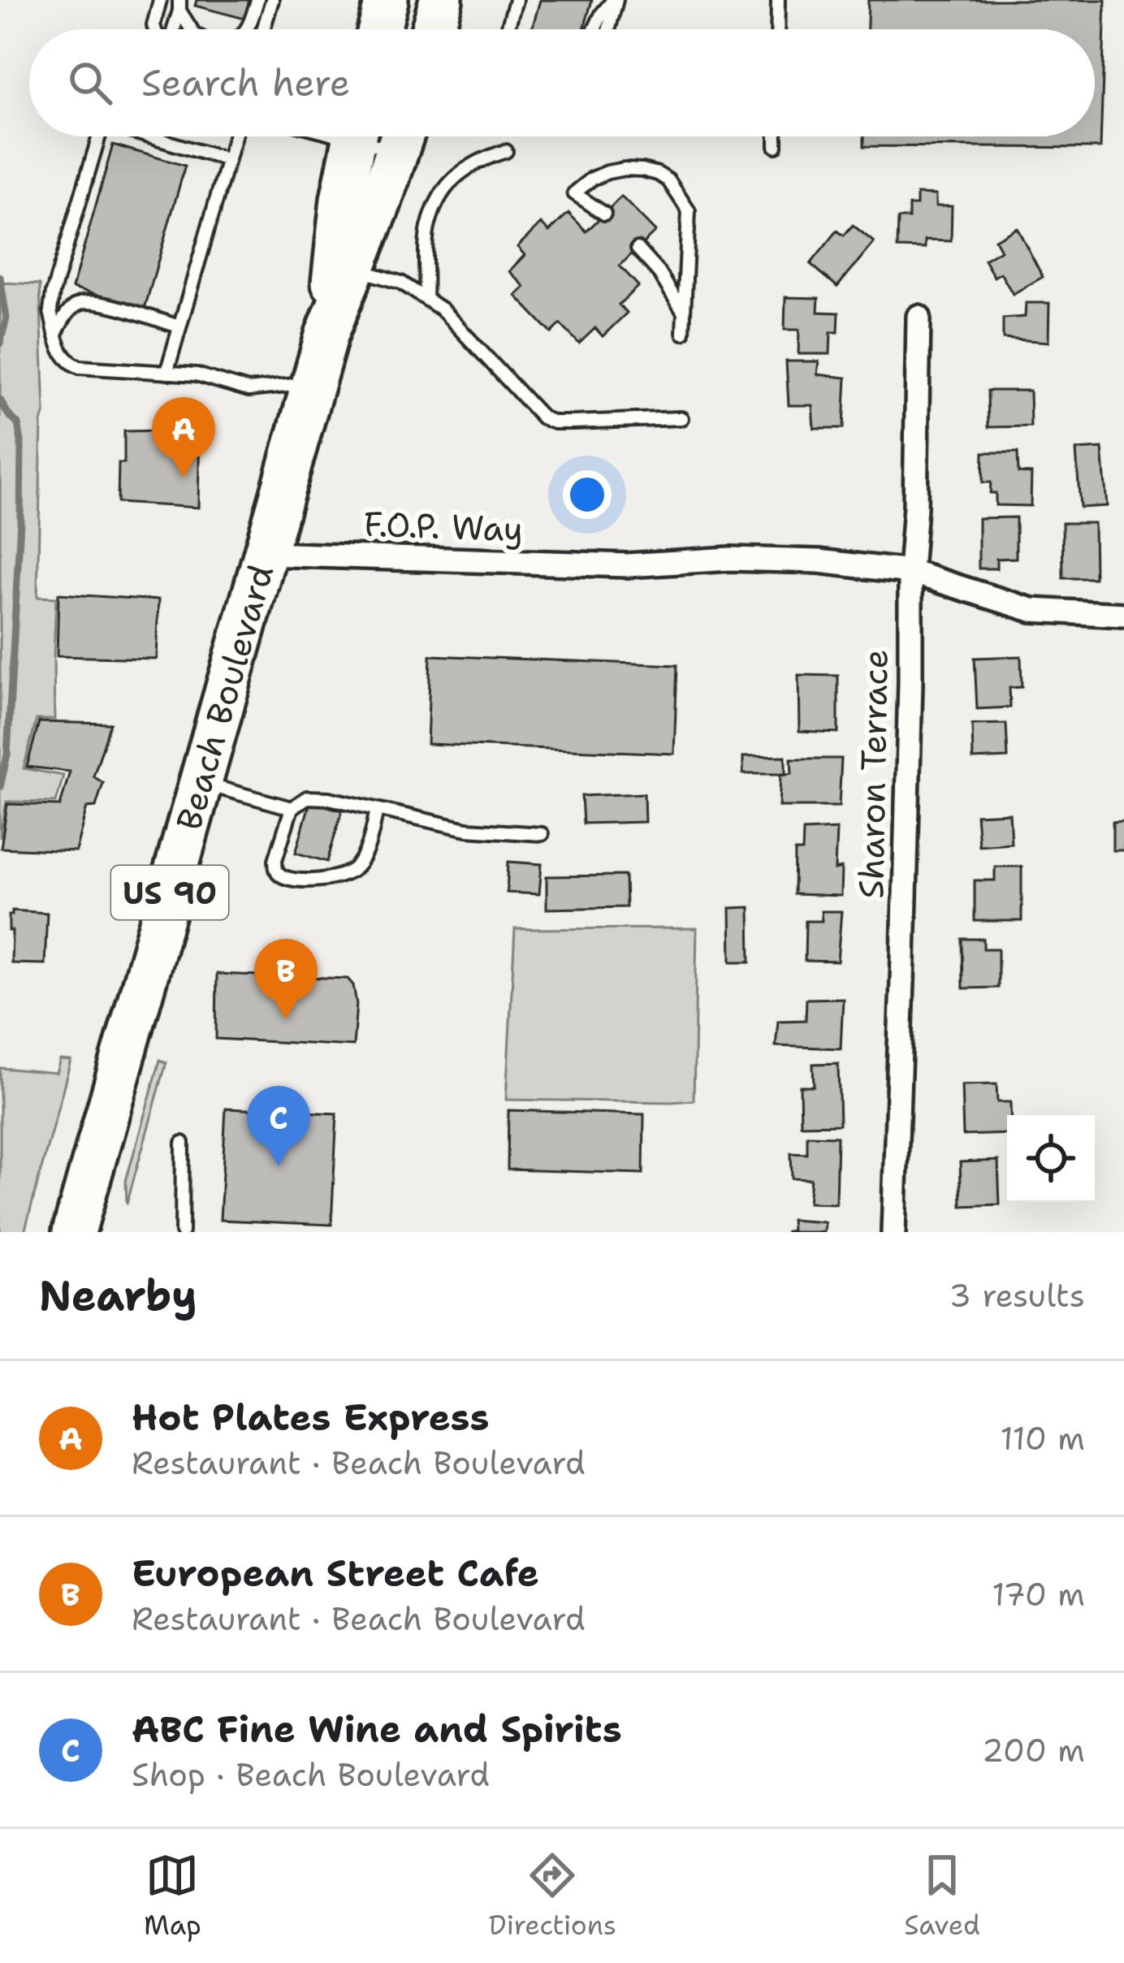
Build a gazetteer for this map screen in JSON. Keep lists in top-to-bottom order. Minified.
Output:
{"streets":{"highway":["Beach Boulevard","US 90"],"street":["F.O.P. Way","Sharon Terrace"]},"crossings":[["F.O.P. Way","Beach Boulevard"],["F.O.P. Way","Sharon Terrace"]],"page":{"search":"Search here","pins":["A","B","C"],"heading":["Nearby","3 results"],"list":[{"mark":"A","name":"Hot Plates Express","note":"Restaurant · Beach Boulevard","value":"110 m"},{"mark":"B","name":"European Street Cafe","note":"Restaurant · Beach Boulevard","value":"170 m"},{"mark":"C","name":"ABC Fine Wine and Spirits","note":"Shop · Beach Boulevard","value":"200 m"}],"nav":["Map","Directions","Saved"]}}
